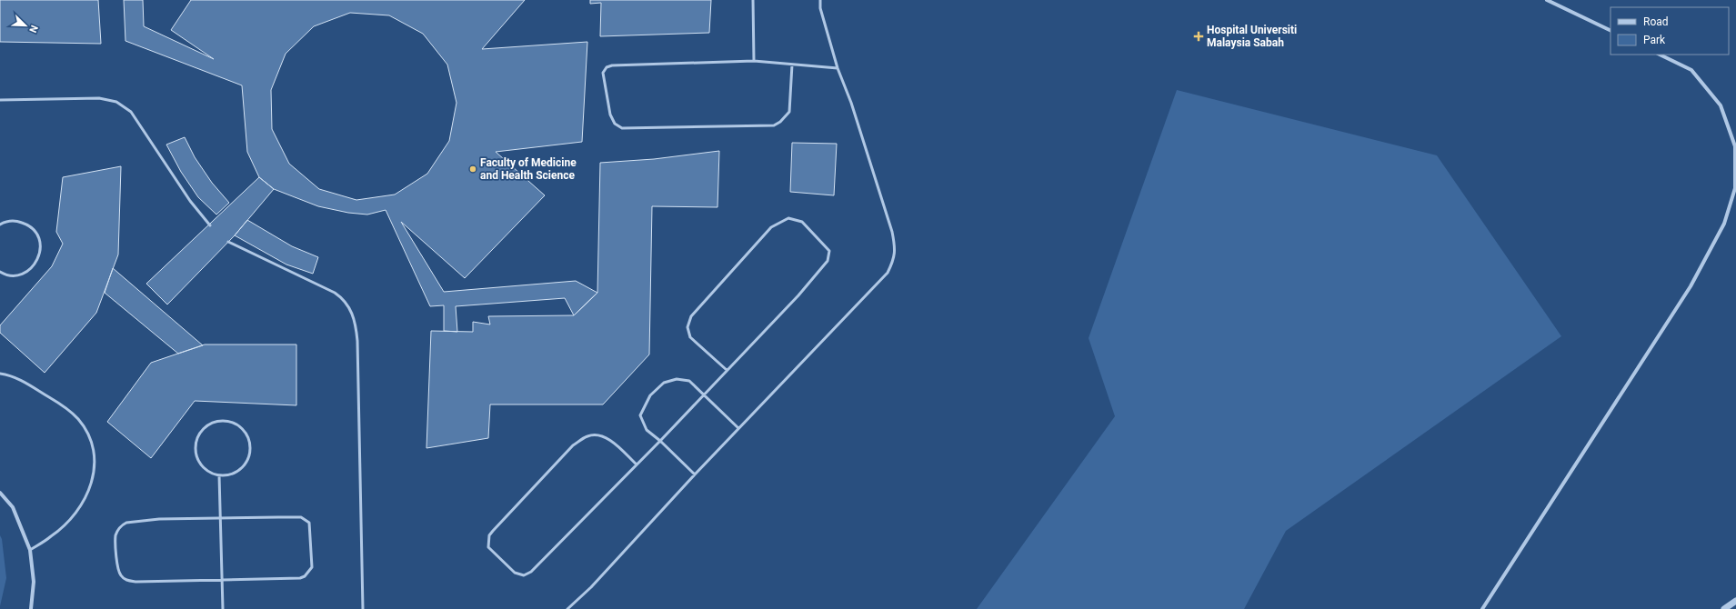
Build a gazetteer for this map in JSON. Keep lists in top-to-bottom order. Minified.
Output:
{"places":{"health":["Hospital Universiti Malaysia Sabah"],"other":["Faculty of Medicine and Health Science"]},"legend":["Road","Park"],"north":"bottom right"}
